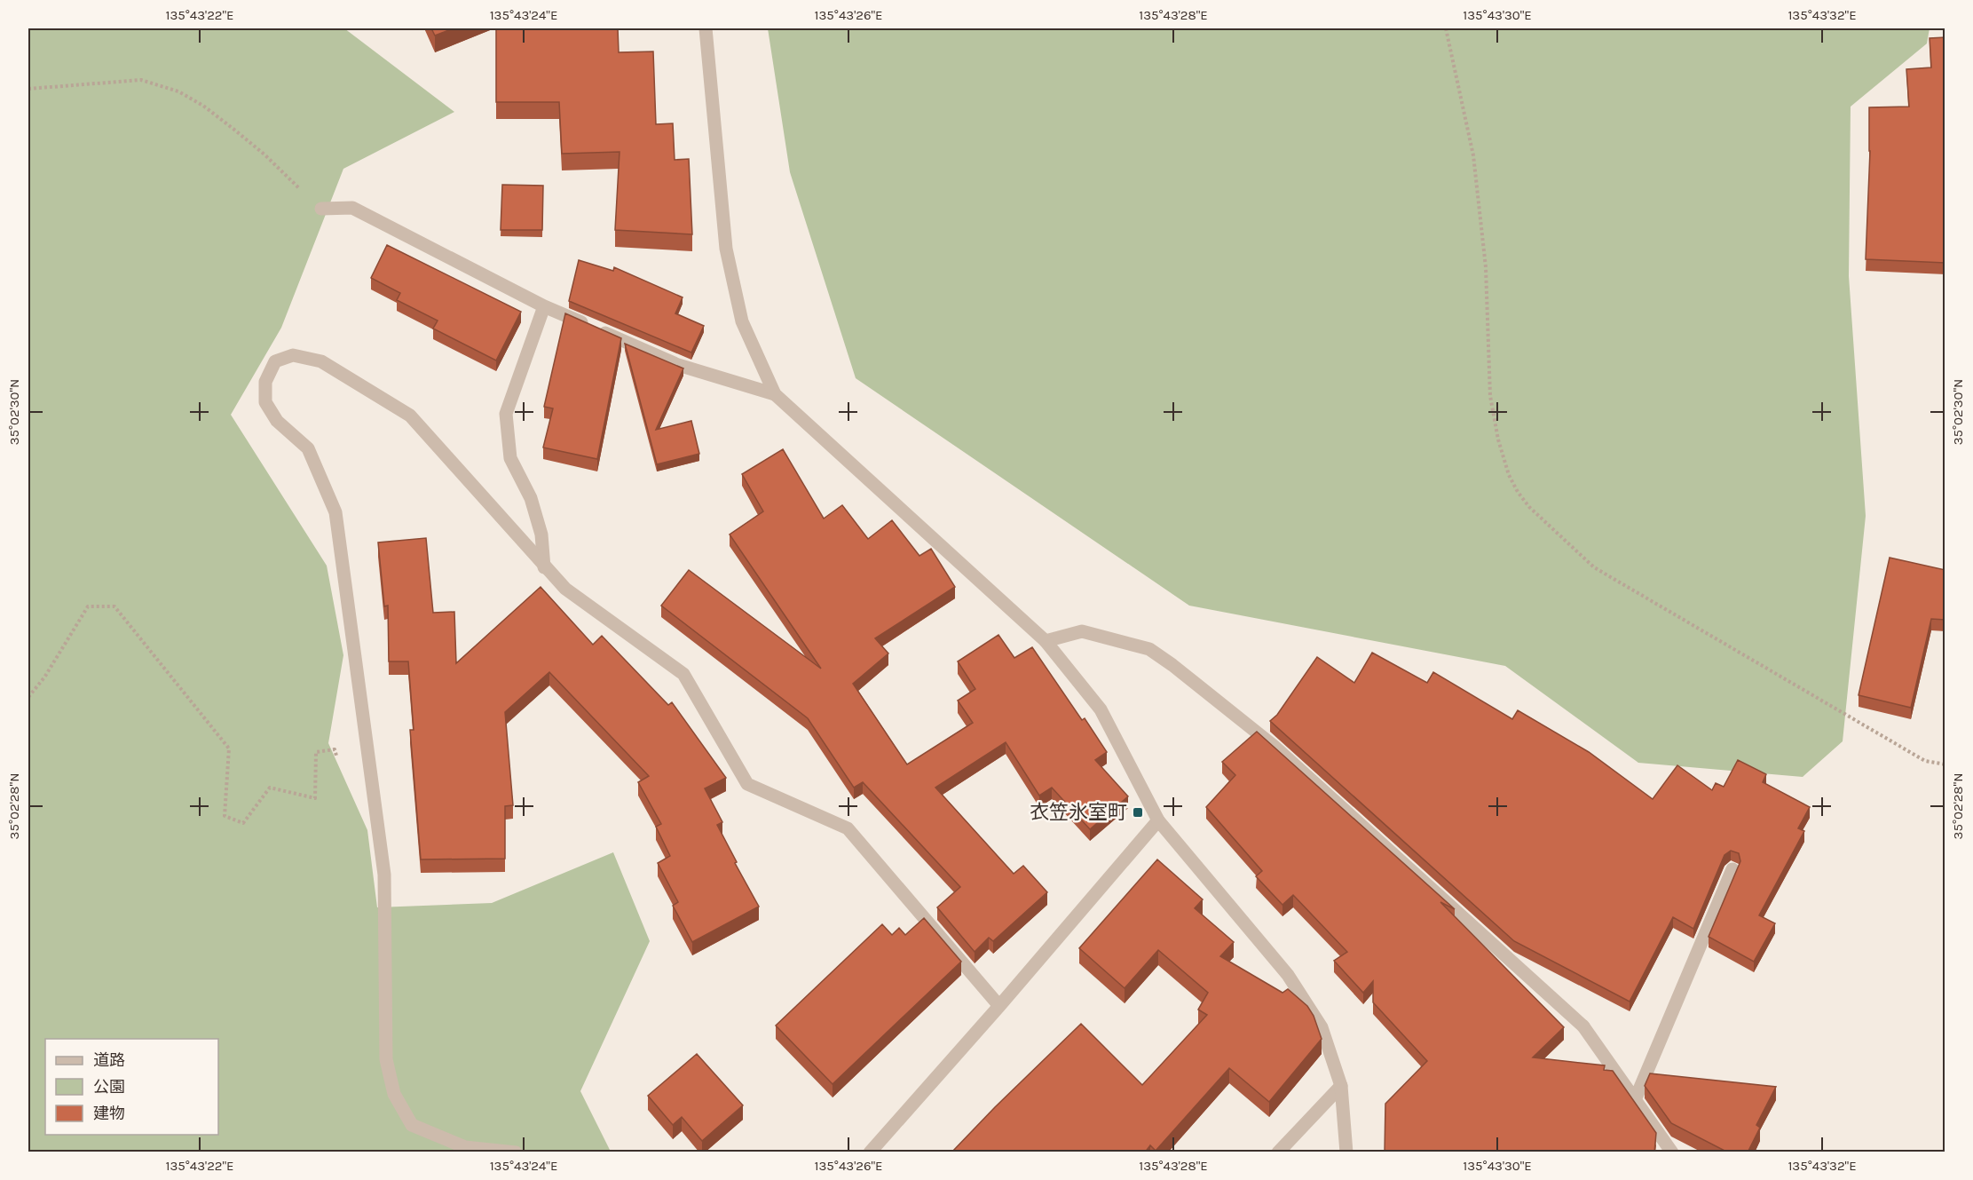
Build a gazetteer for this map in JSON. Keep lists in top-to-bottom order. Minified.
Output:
{"places":{"transit":["衣笠氷室町"]},"legend":["道路","公園","建物"],"coordinates":["135°43'22\"E","135°43'24\"E","135°43'26\"E","135°43'28\"E","135°43'30\"E","135°43'32\"E","35°02'30\"N","35°02'28\"N"]}
